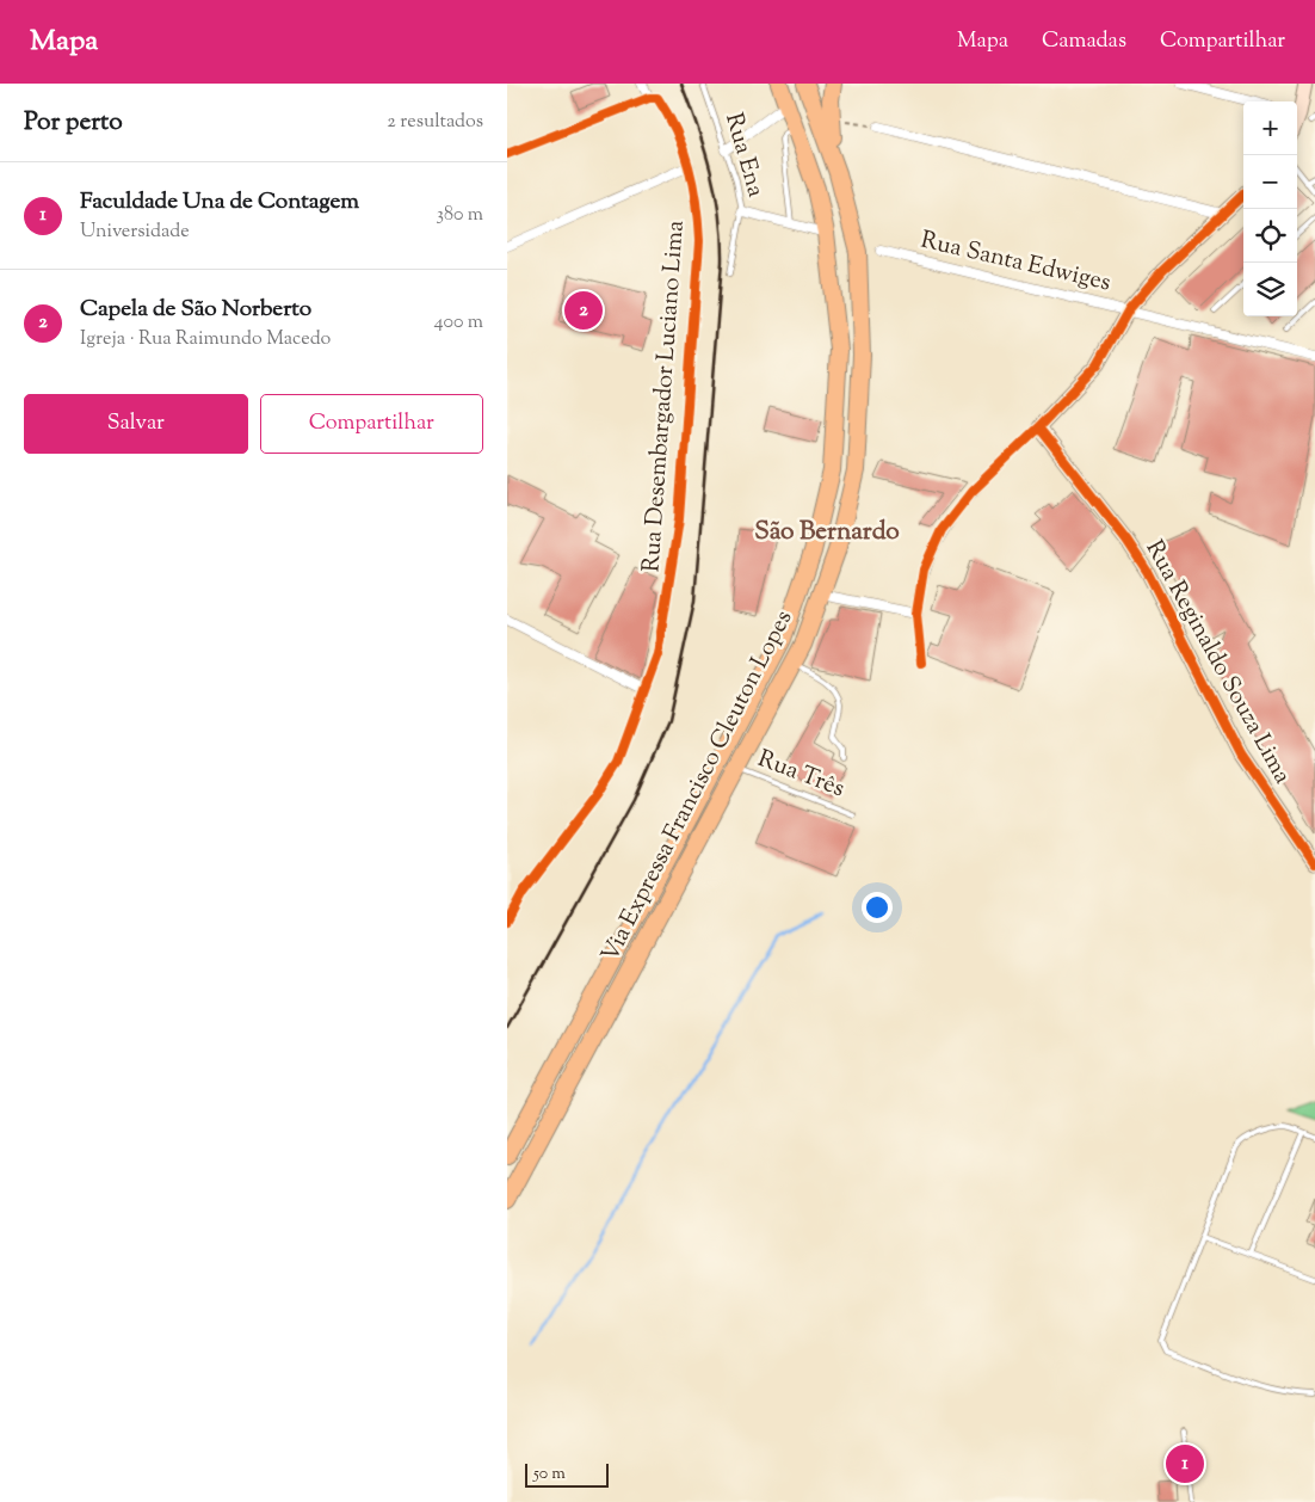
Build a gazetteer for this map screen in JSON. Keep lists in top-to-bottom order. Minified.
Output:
{"streets":{"highway":["Via Expressa Francisco Cleuton Lopes"],"street":["Rua Santa Edwiges","Rua Desembargador Luciano Lima","Rua Reginaldo Souza Lima"],"lane":["Rua Ena","Rua Três"]},"crossings":[["Rua Três","Via Expressa Francisco Cleuton Lopes"]],"districts":["São Bernardo"],"scale_bar":"50 m","page":{"header":"Mapa","nav":["Mapa","Camadas","Compartilhar"],"heading":["Por perto","2 resultados"],"map_buttons":["+","−"],"list":[{"mark":"1","name":"Faculdade Una de Contagem","note":"Universidade","value":"380 m"},{"mark":"2","name":"Capela de São Norberto","note":"Igreja · Rua Raimundo Macedo","value":"400 m"}],"pins":["2","1"],"buttons":["Salvar","Compartilhar"],"scale":"50 m"}}
